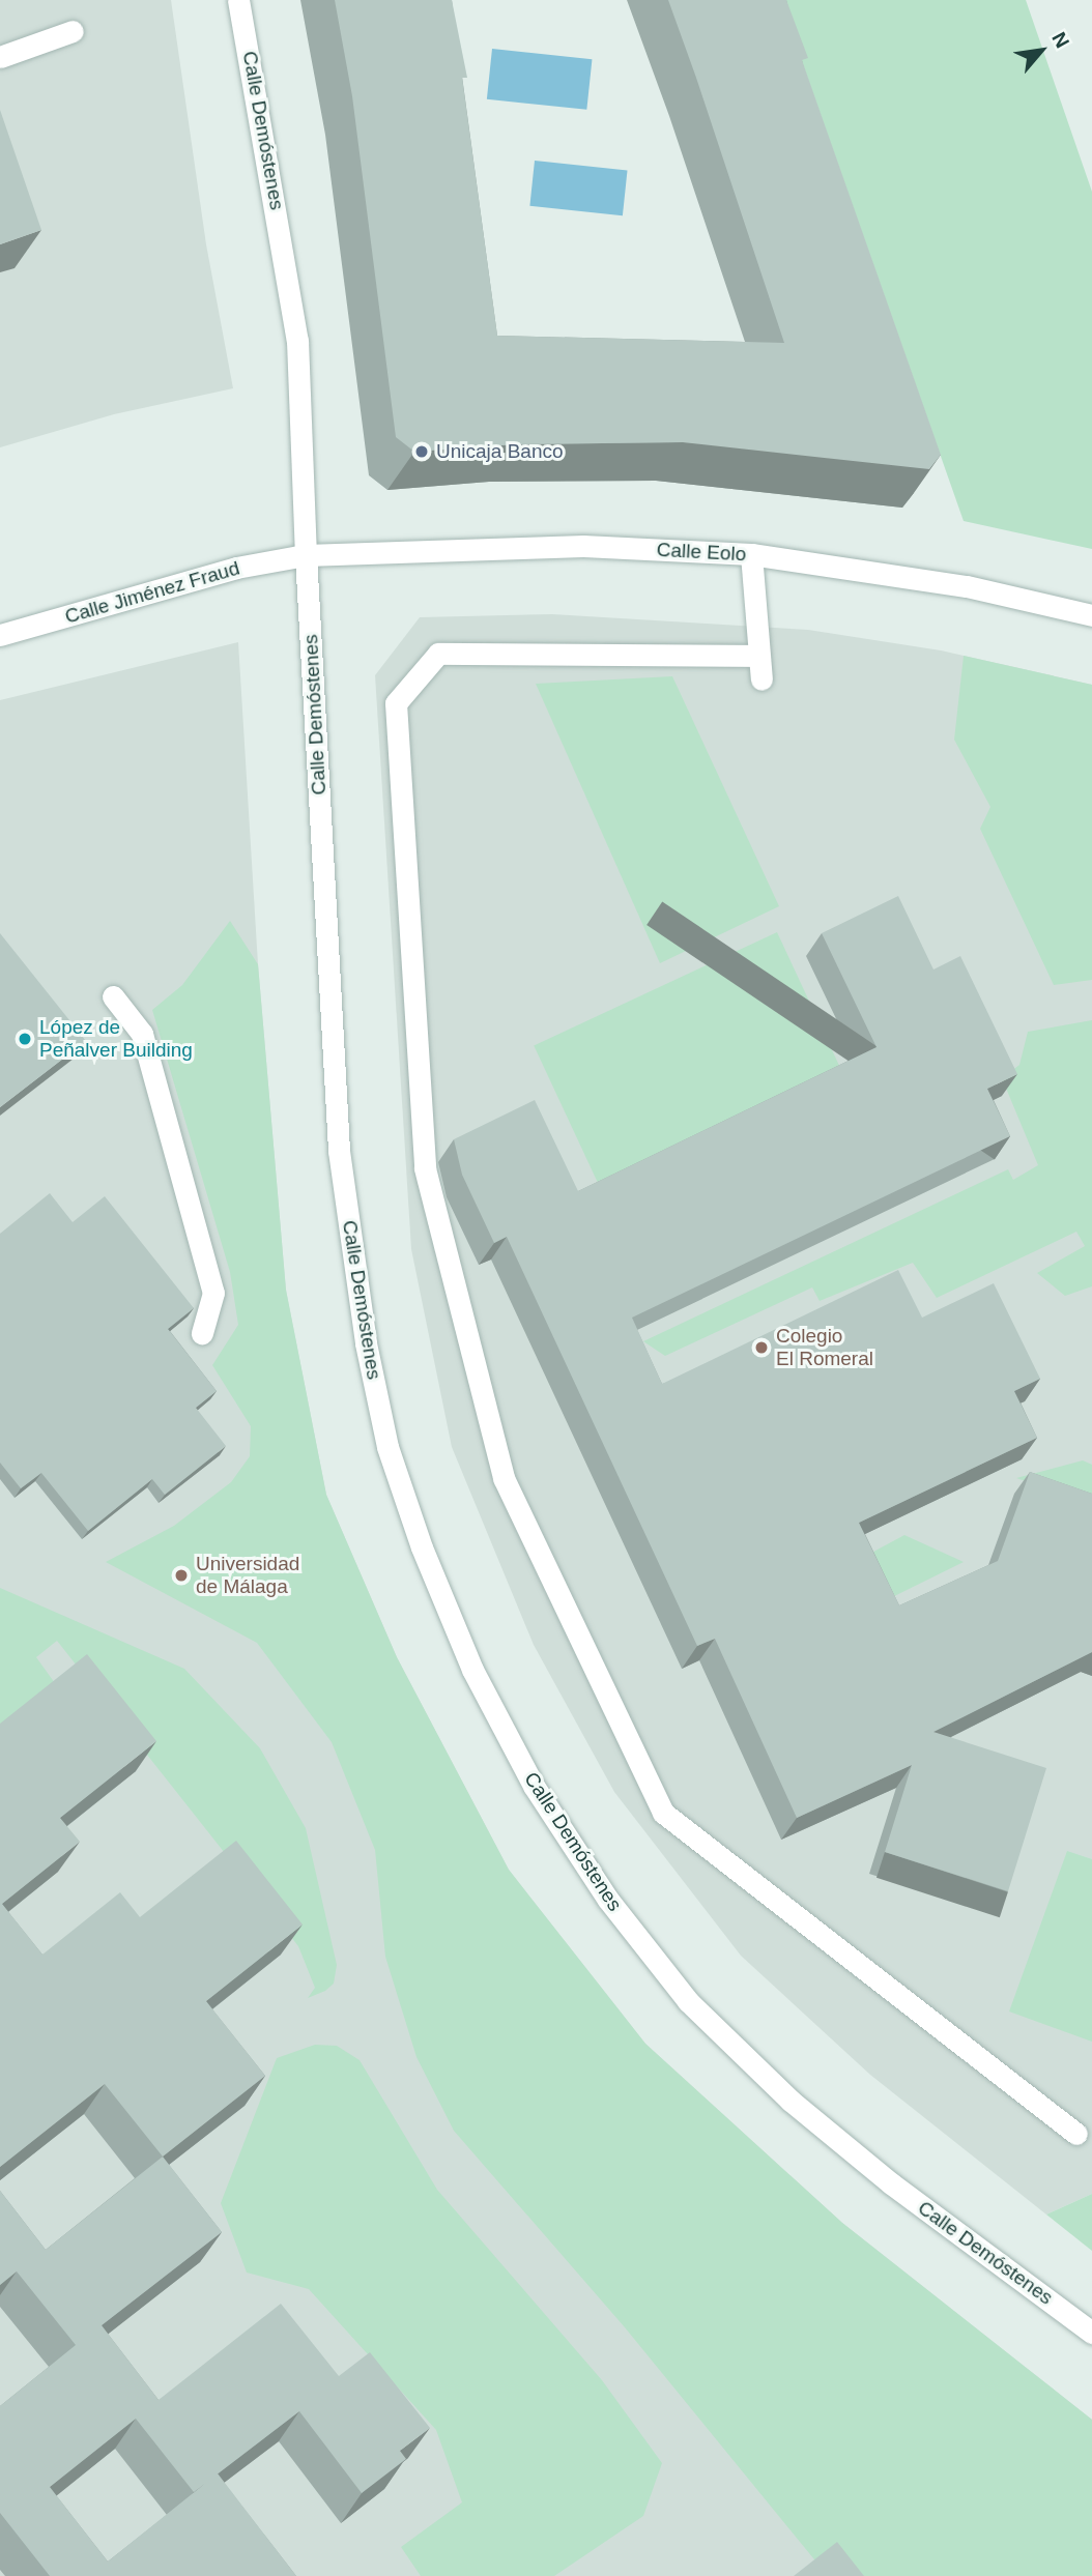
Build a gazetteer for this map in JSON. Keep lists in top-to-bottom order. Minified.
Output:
{"streets":{"street":["Calle Demóstenes","Calle Eolo","Calle Jiménez Fraud"]},"crossings":[["Calle Demóstenes","Calle Eolo"],["Calle Demóstenes","Calle Jiménez Fraud"],["Calle Eolo","Calle Jiménez Fraud"]],"places":["Unicaja Banco","López de Peñalver Building","Colegio El Romeral","Universidad de Málaga"],"north":"top right"}
